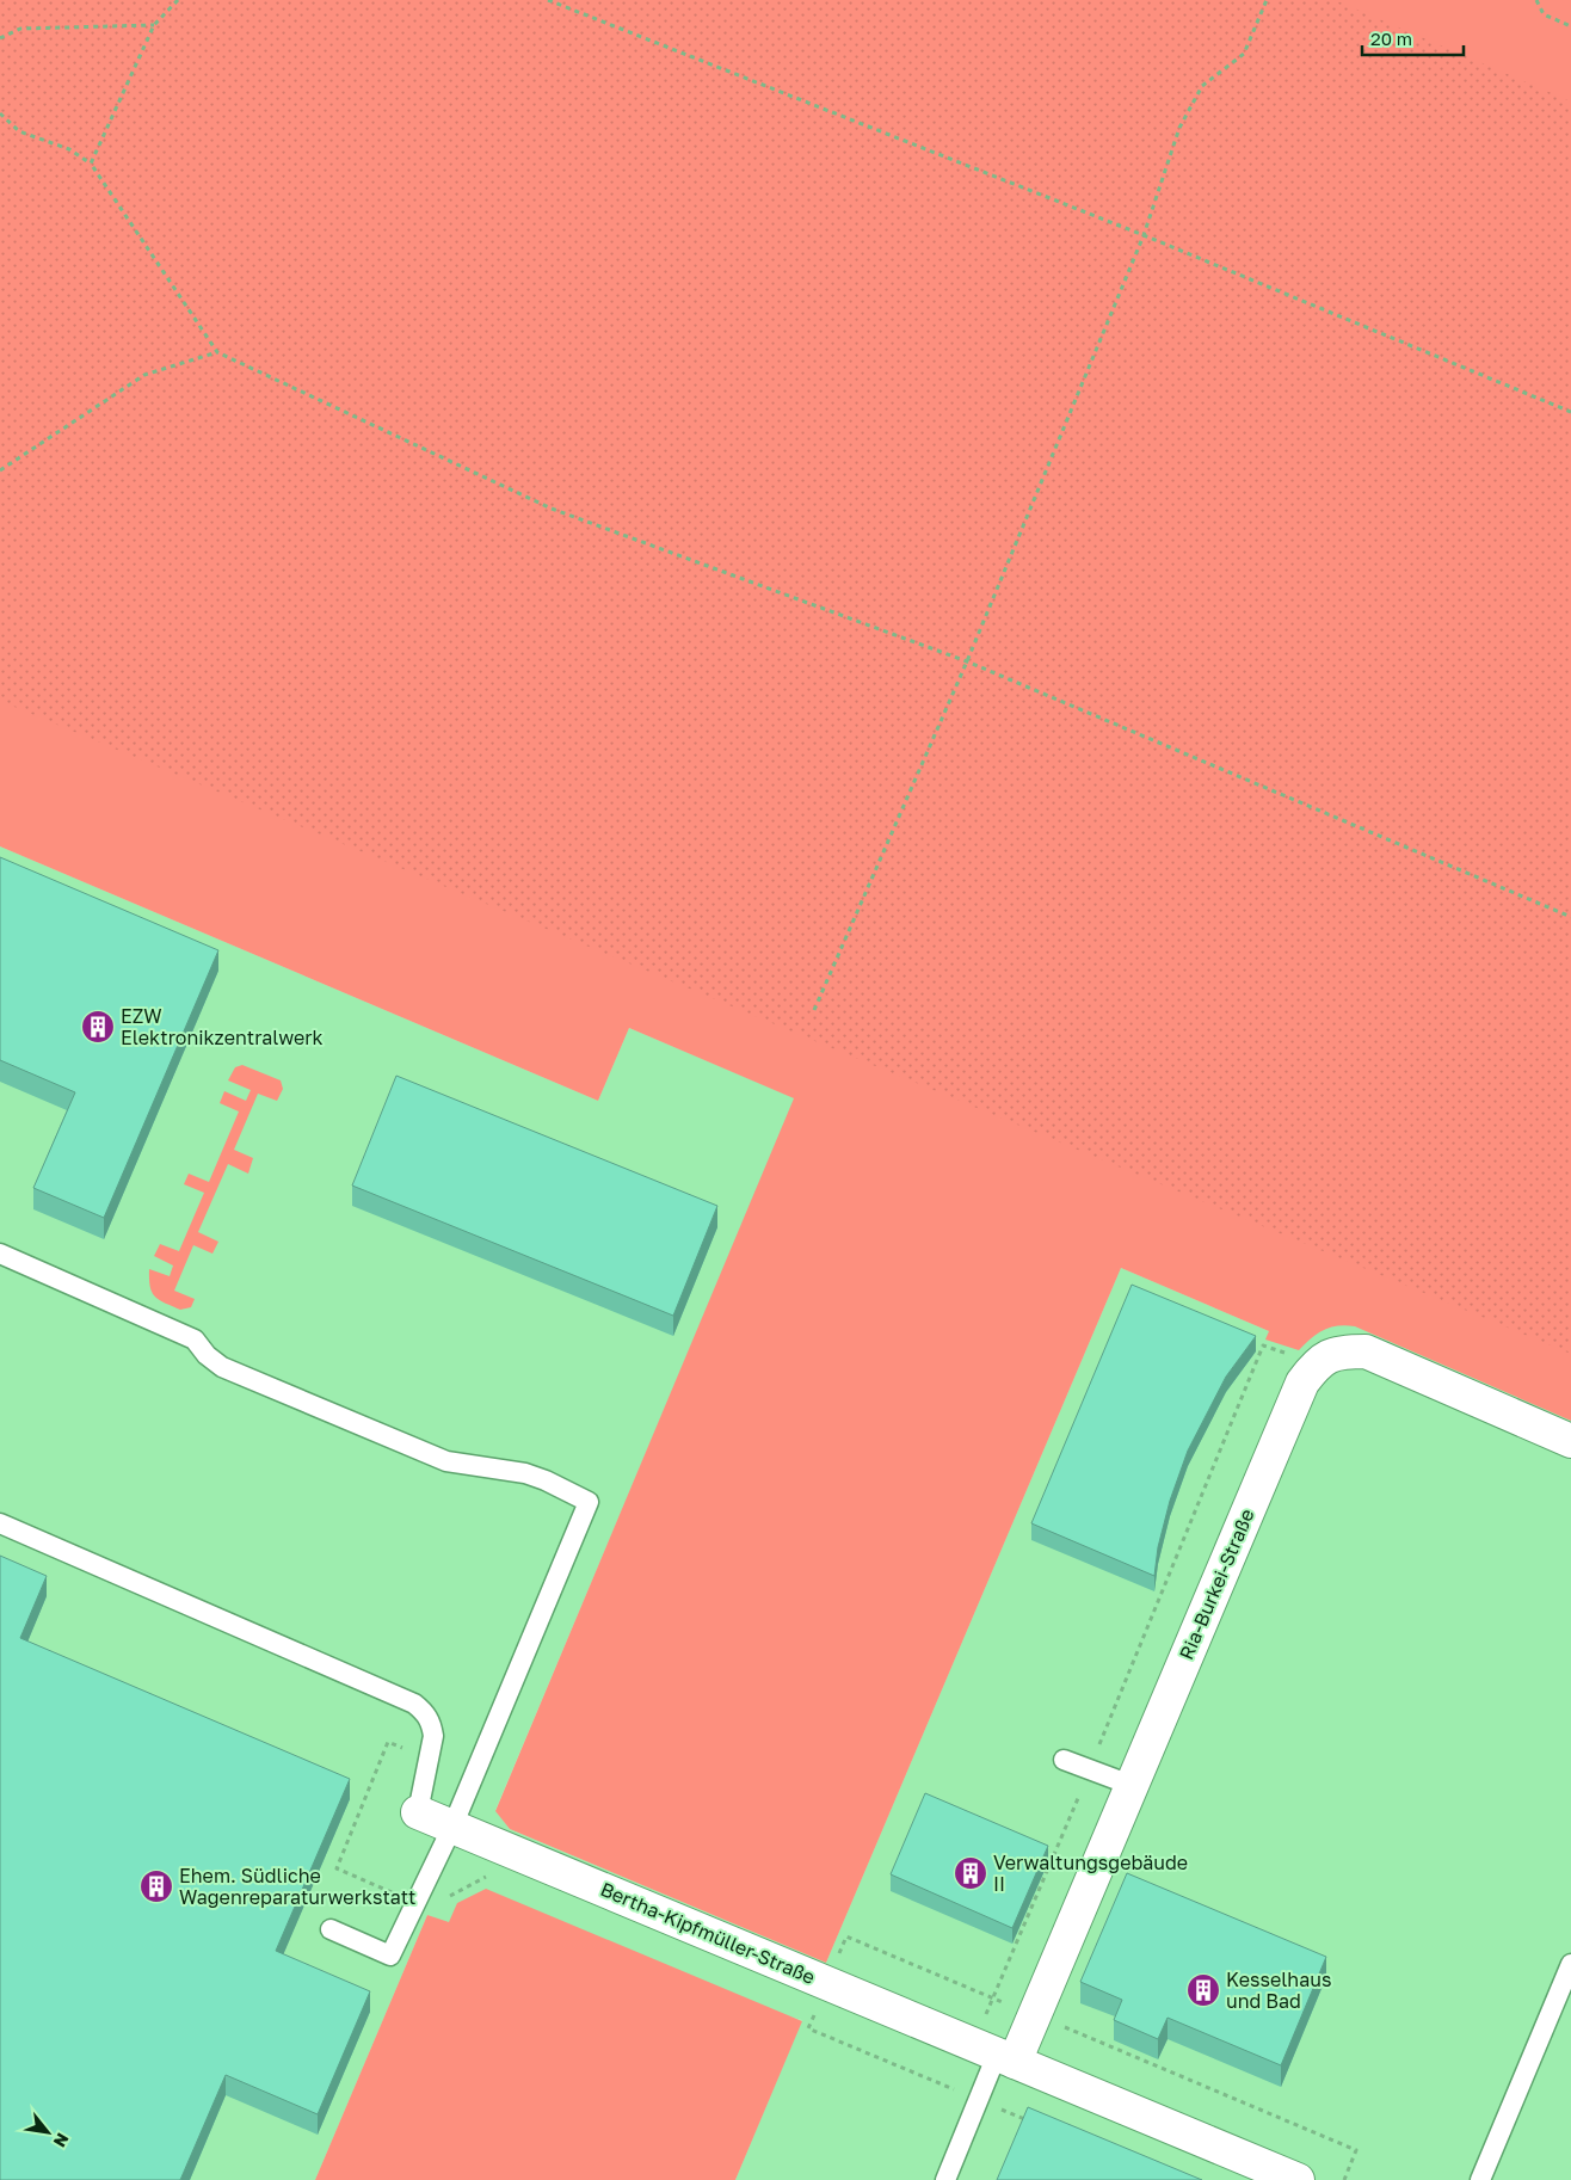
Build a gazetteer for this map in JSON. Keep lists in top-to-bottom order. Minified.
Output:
{"streets":{"street":["Ria-Burkei-Straße","Bertha-Kipfmüller-Straße"]},"crossings":[["Ria-Burkei-Straße","Bertha-Kipfmüller-Straße"]],"places":{"building":["EZW Elektronikzentralwerk","Verwaltungsgebäude II","Ehem. Südliche Wagenreparaturwerkstatt","Kesselhaus und Bad"]},"scale_bar":"20 m","north":"bottom right"}
